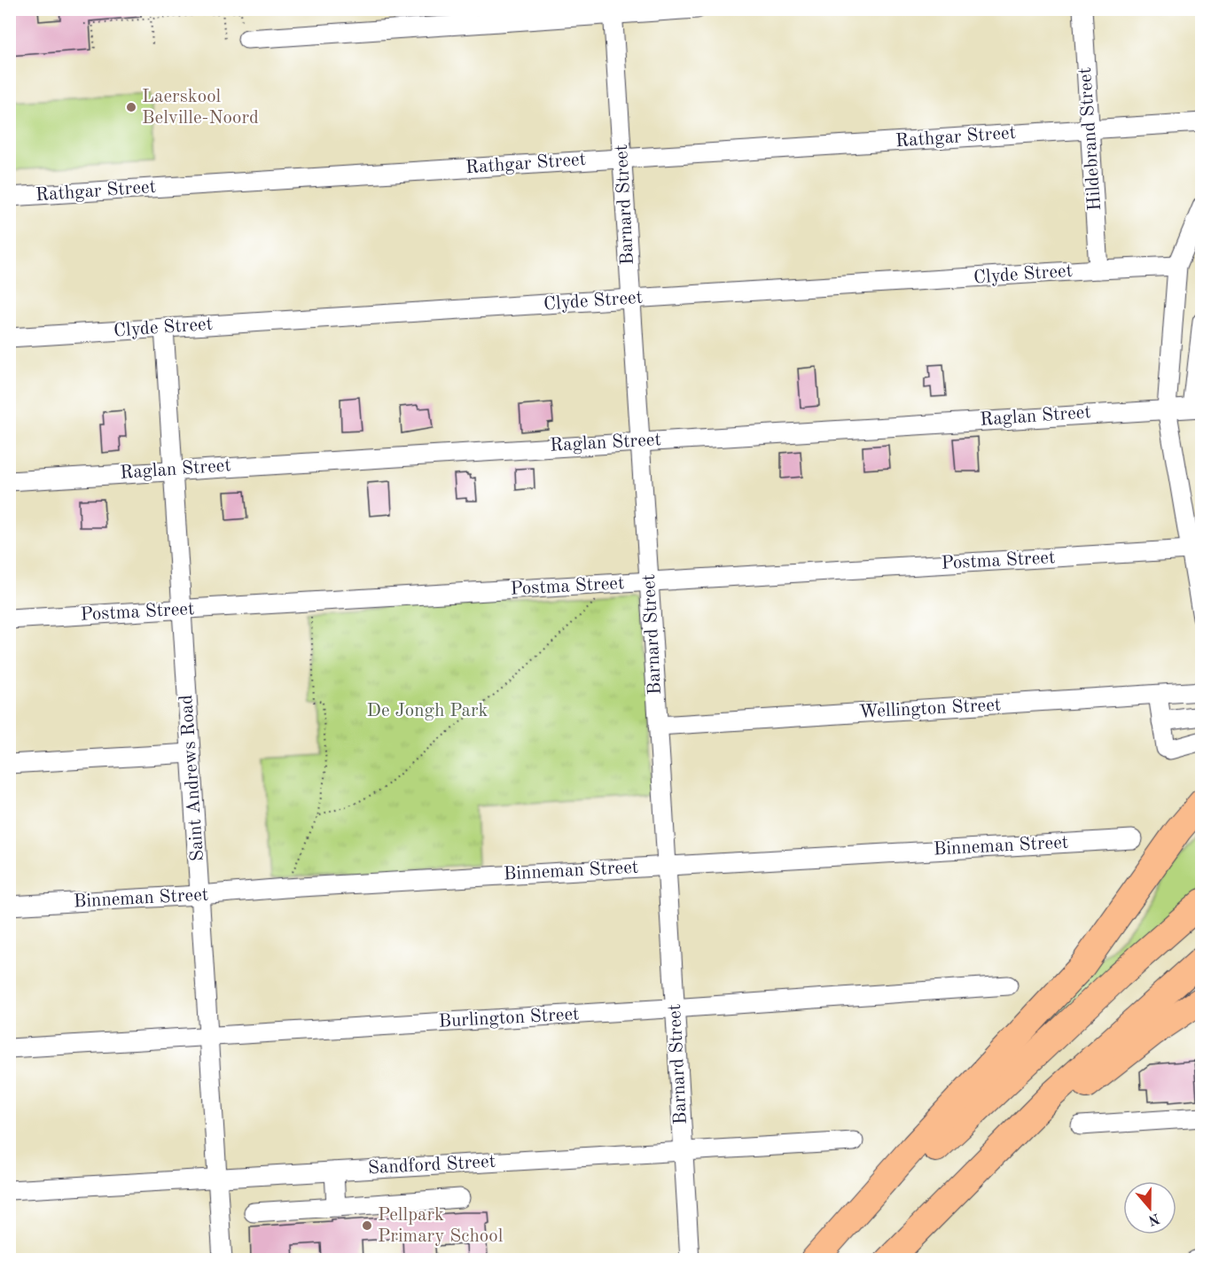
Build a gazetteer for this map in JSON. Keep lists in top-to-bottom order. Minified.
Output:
{"streets":{"street":["Rathgar Street","Hildebrand Street","Barnard Street","Clyde Street","Raglan Street","Postma Street","Wellington Street","Saint Andrews Road","Binneman Street","Burlington Street","Sandford Street"]},"crossings":[["Rathgar Street","Hildebrand Street"],["Rathgar Street","Barnard Street"],["Hildebrand Street","Clyde Street"],["Barnard Street","Clyde Street"],["Barnard Street","Raglan Street"],["Barnard Street","Postma Street"],["Barnard Street","Wellington Street"],["Barnard Street","Binneman Street"],["Barnard Street","Burlington Street"],["Barnard Street","Sandford Street"],["Clyde Street","Saint Andrews Road"],["Raglan Street","Saint Andrews Road"],["Postma Street","Saint Andrews Road"],["Saint Andrews Road","Binneman Street"],["Saint Andrews Road","Burlington Street"],["Saint Andrews Road","Sandford Street"]],"parks":["De Jongh Park"],"places":["Laerskool Belville-Noord","Pellpark Primary School"],"north":"bottom"}
